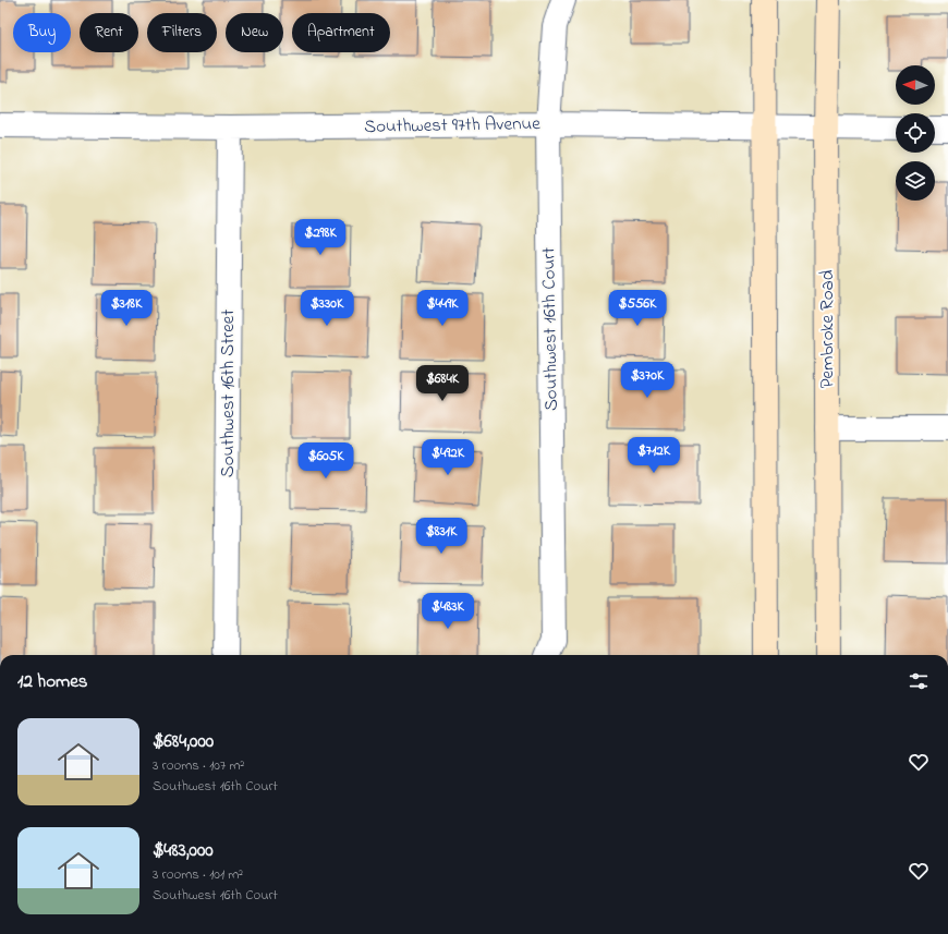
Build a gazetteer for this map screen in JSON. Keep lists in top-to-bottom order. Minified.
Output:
{"streets":{"main road":["Pembroke Road"],"street":["Southwest 97th Avenue","Southwest 16th Court","Southwest 16th Street"]},"crossings":[["Southwest 97th Avenue","Southwest 16th Court"],["Southwest 97th Avenue","Pembroke Road"],["Southwest 97th Avenue","Southwest 16th Street"]],"north":"left","page":{"chip":["Buy","Rent","Filters","New","Apartment"],"price":["$298K","$318K","$330K","$449K","$556K","$370K","$684K","$712K","$492K","$605K","$831K","$483K"],"heading":"12 homes","list":[{"name":"$684,000","note":"3 rooms · 107 m² · Southwest 16th Court"},{"name":"$483,000","note":"3 rooms · 101 m² · Southwest 16th Court"}]}}
